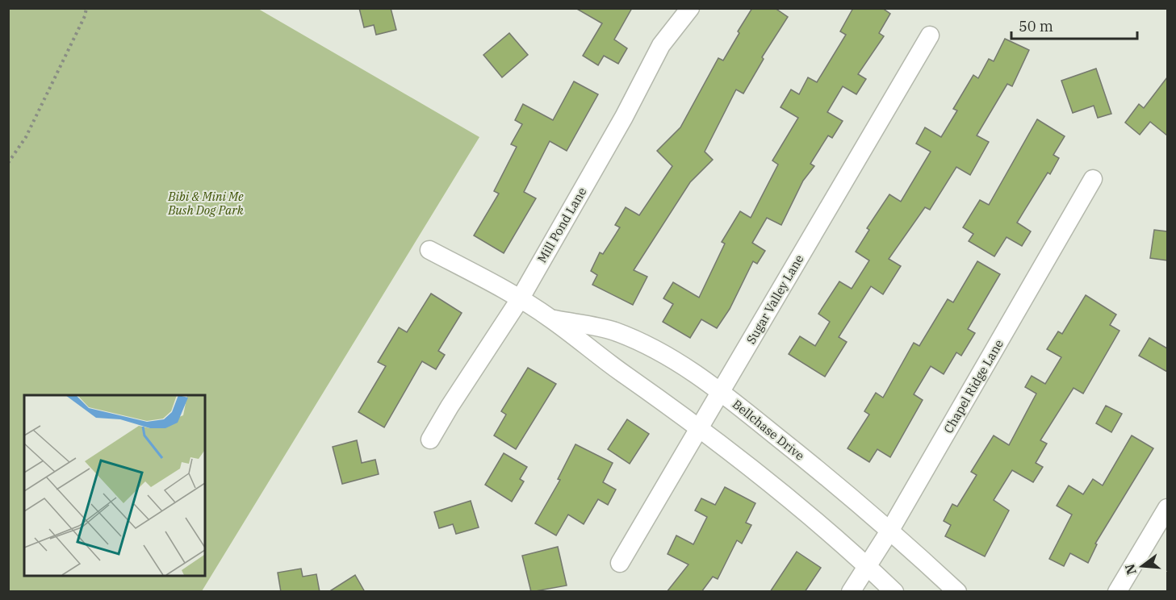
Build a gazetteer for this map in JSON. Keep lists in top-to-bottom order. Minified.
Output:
{"streets":{"street":["Mill Pond Lane","Sugar Valley Lane","Chapel Ridge Lane","Bellchase Drive"]},"crossings":[["Mill Pond Lane","Bellchase Drive"],["Sugar Valley Lane","Bellchase Drive"],["Chapel Ridge Lane","Bellchase Drive"]],"parks":["Bibi & Mini Me Bush Dog Park"],"scale_bar":"50 m","north":"left"}
